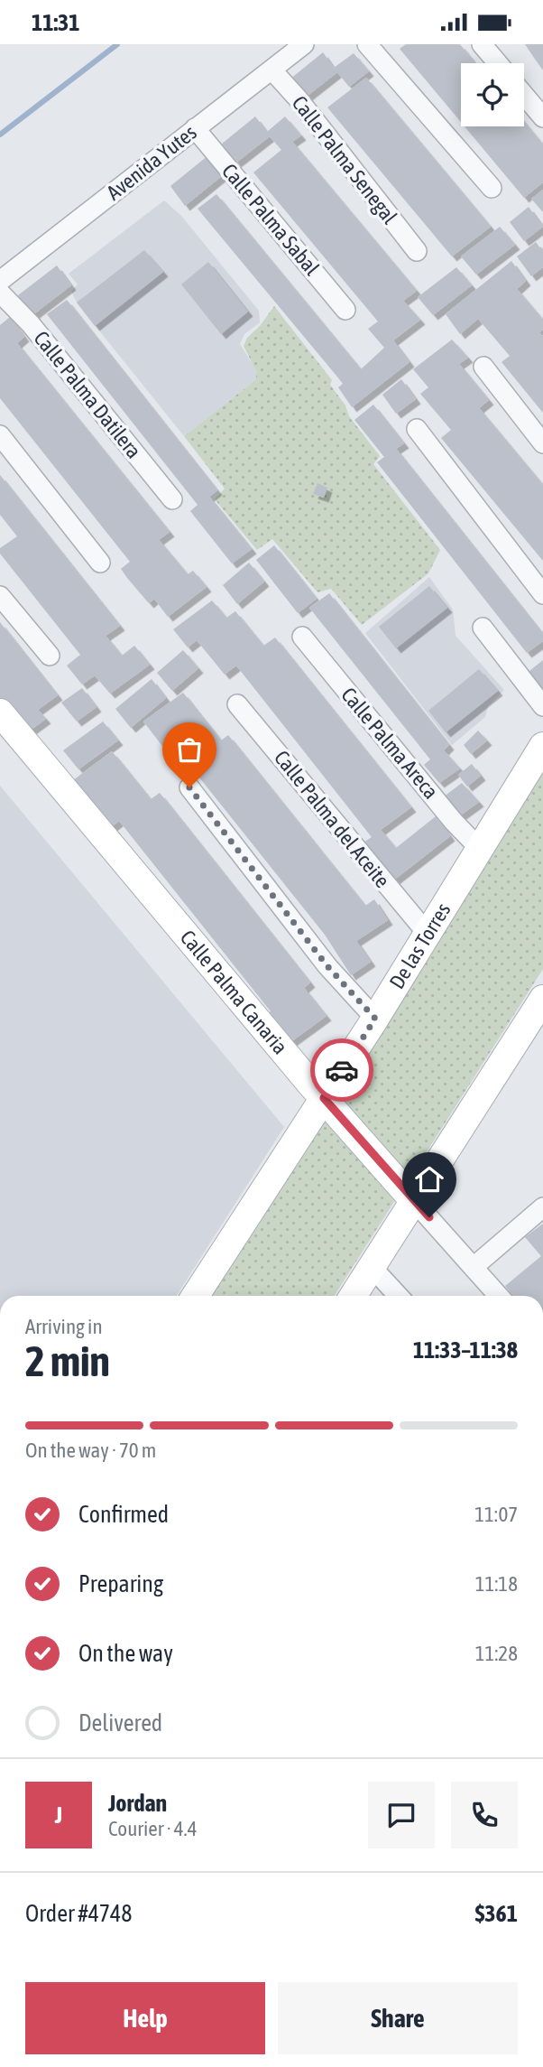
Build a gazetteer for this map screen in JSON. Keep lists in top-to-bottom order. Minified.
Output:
{"streets":{"main road":["De las Torres","Calle Palma Canaria"],"street":["Calle Palma Senegal","Avenida Yutes","Calle Palma Sabal","Calle Palma Datilera","Calle Palma Areca","Calle Palma del Aceite"]},"crossings":[["Calle Palma Senegal","Avenida Yutes"],["Avenida Yutes","Calle Palma Sabal"],["Calle Palma Areca","De las Torres"],["Calle Palma del Aceite","De las Torres"],["De las Torres","Calle Palma Canaria"]],"page":{"status":"11:31","heading":["2 min","Arriving in","11:33–11:38"],"panel":["Jordan","Courier · 4.4","Order #4748","$361"],"bar":"On the way · 70 m","list":[["Confirmed","11:07"],["Preparing","11:18"],["On the way","11:28"],"Delivered"],"round":"J","buttons":["Help","Share"]}}
